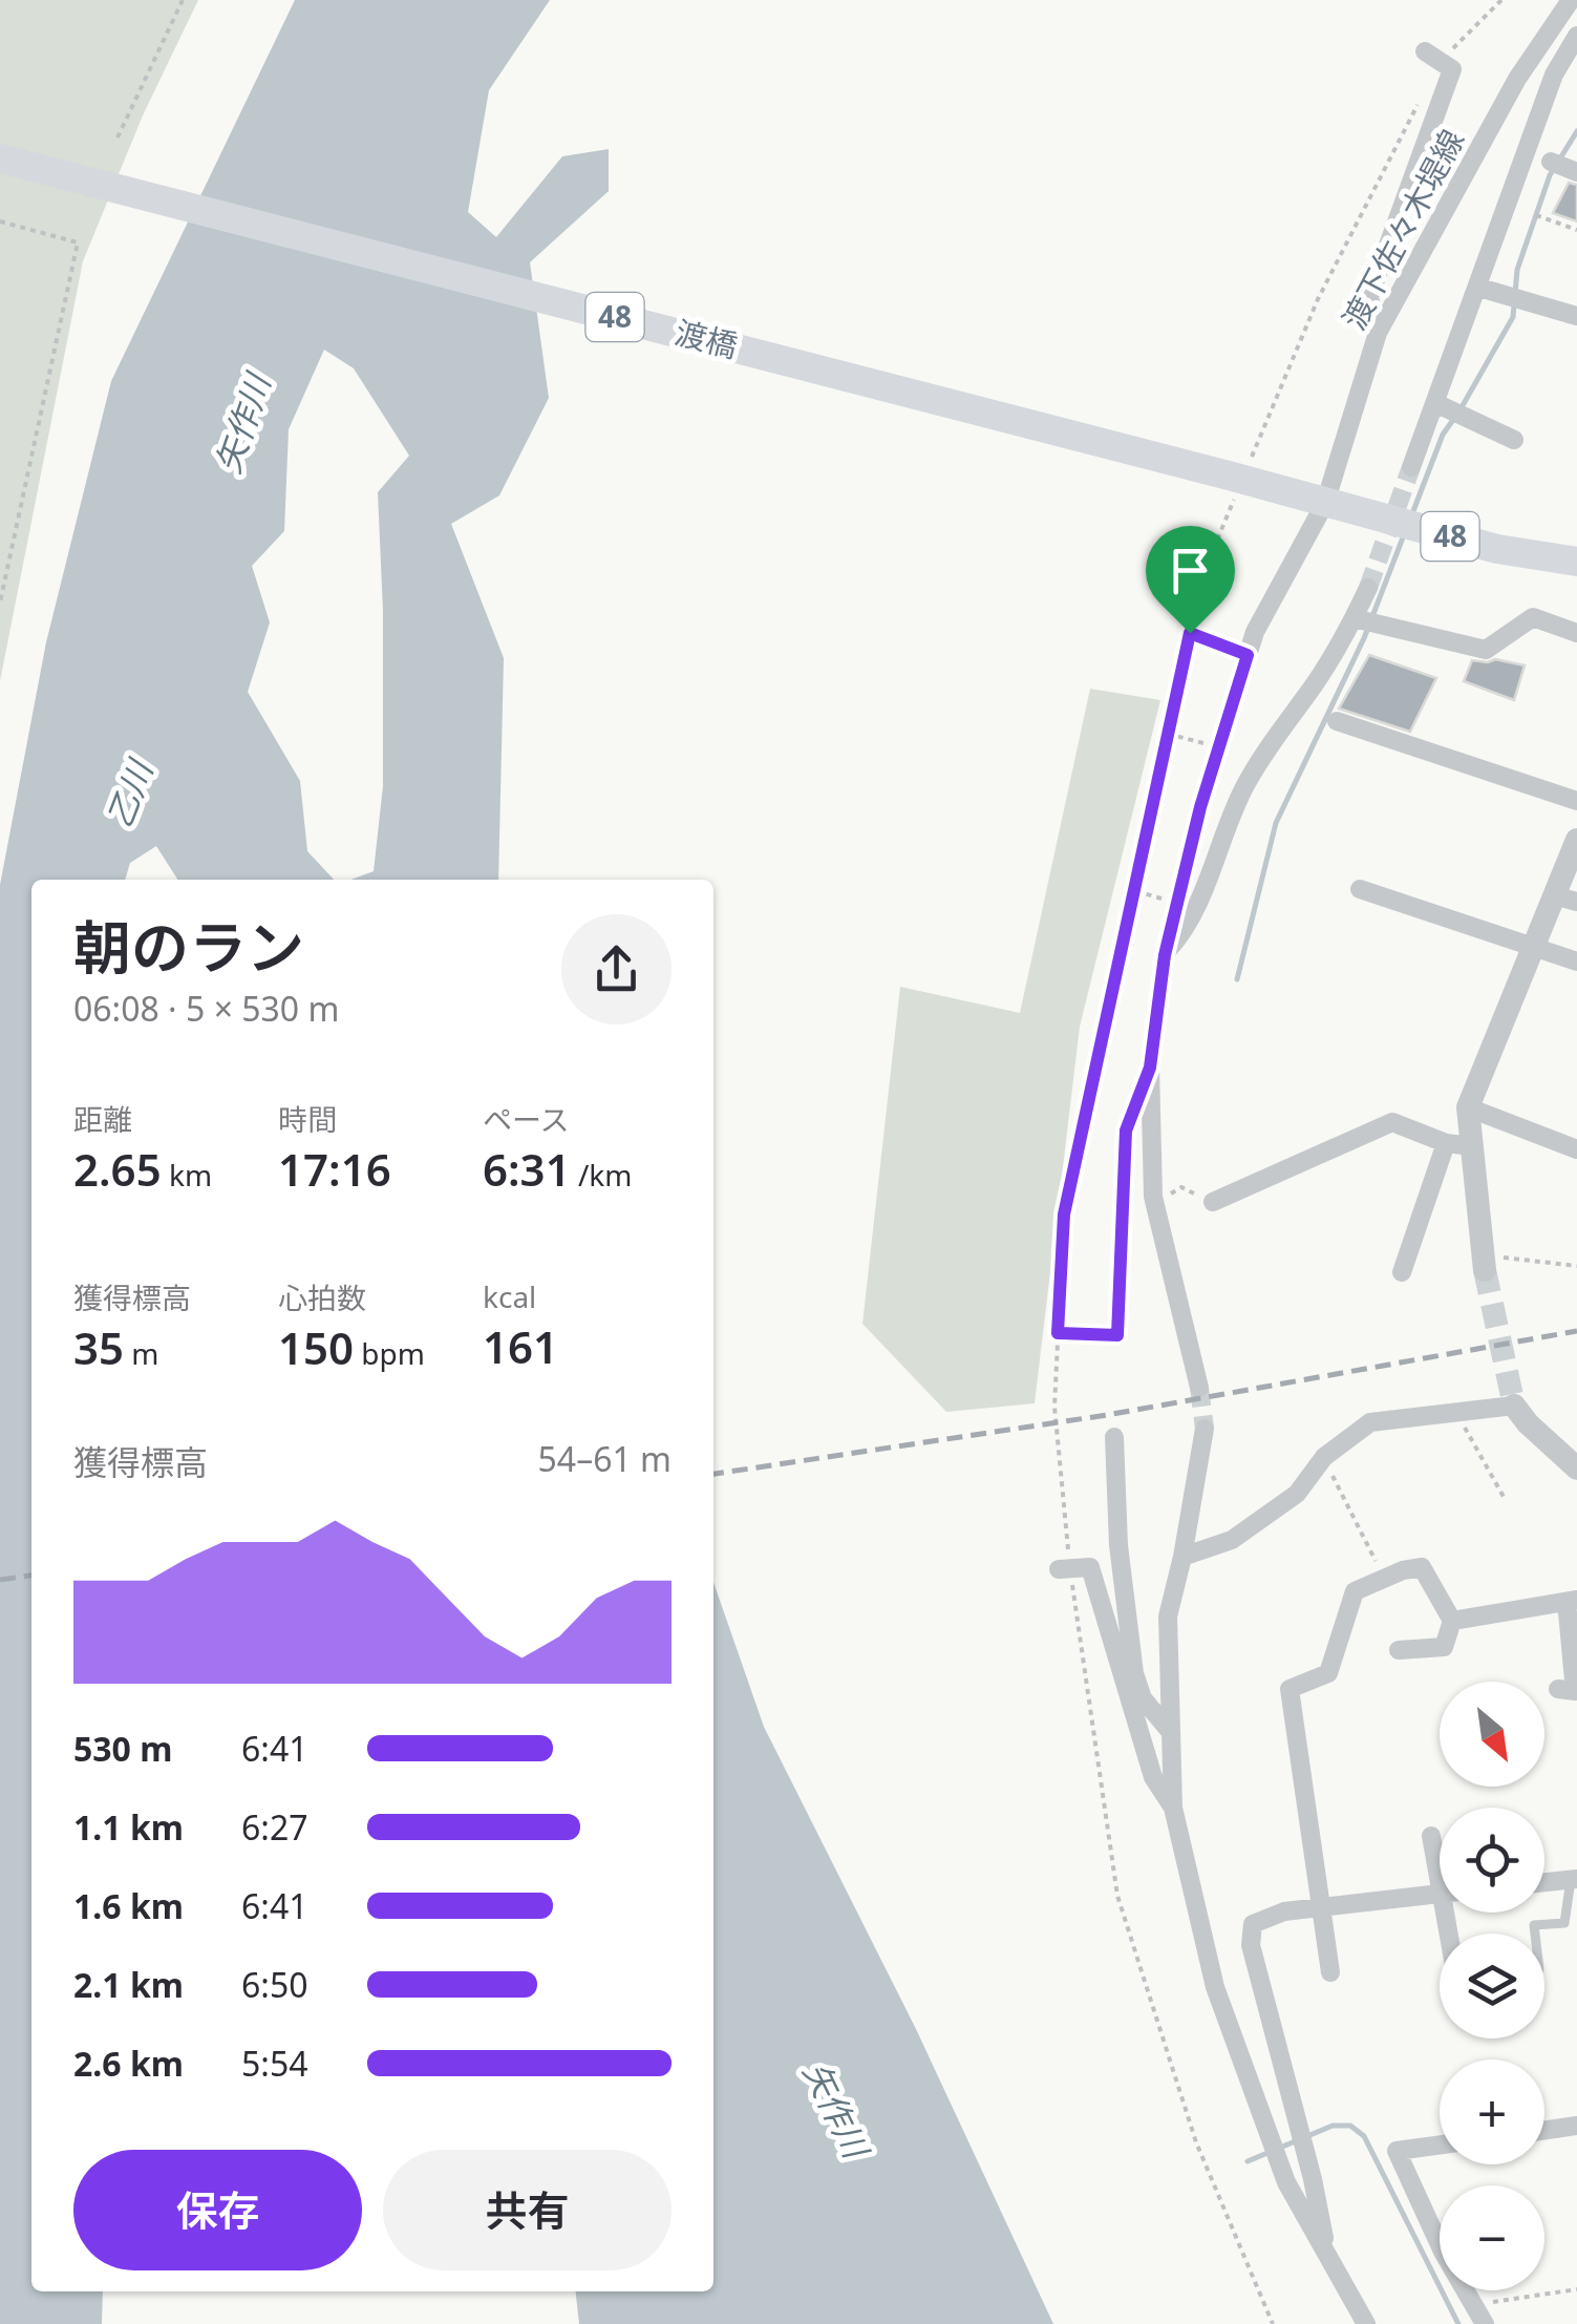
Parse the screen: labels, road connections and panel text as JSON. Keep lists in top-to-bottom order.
{
  "streets": {
    "main road": ["48", "渡橋"],
    "street": ["渡下佐々木堤線"]
  },
  "crossings": [
    ["渡下佐々木堤線", "48"],
    ["48", "渡橋"]
  ],
  "water": ["矢作川", "乙川"],
  "north": "bottom right",
  "page": {
    "heading": ["朝のラン", "06:08 · 5 × 530 m"],
    "stats": [
      ["距離", "2.65 km"],
      ["時間", "17:16"],
      ["ペース", "6:31 /km"],
      ["獲得標高", "35 m"],
      ["心拍数", "150 bpm"],
      ["kcal", "161"]
    ],
    "chart": ["獲得標高", "54–61 m"],
    "map_buttons": ["+", "−"],
    "list": [
      {
        "name": "530 m",
        "note": "6:41"
      },
      {
        "name": "1.1 km",
        "note": "6:27"
      },
      {
        "name": "1.6 km",
        "note": "6:41"
      },
      {
        "name": "2.1 km",
        "note": "6:50"
      },
      {
        "name": "2.6 km",
        "note": "5:54"
      }
    ],
    "buttons": ["保存", "共有"]
  }
}
